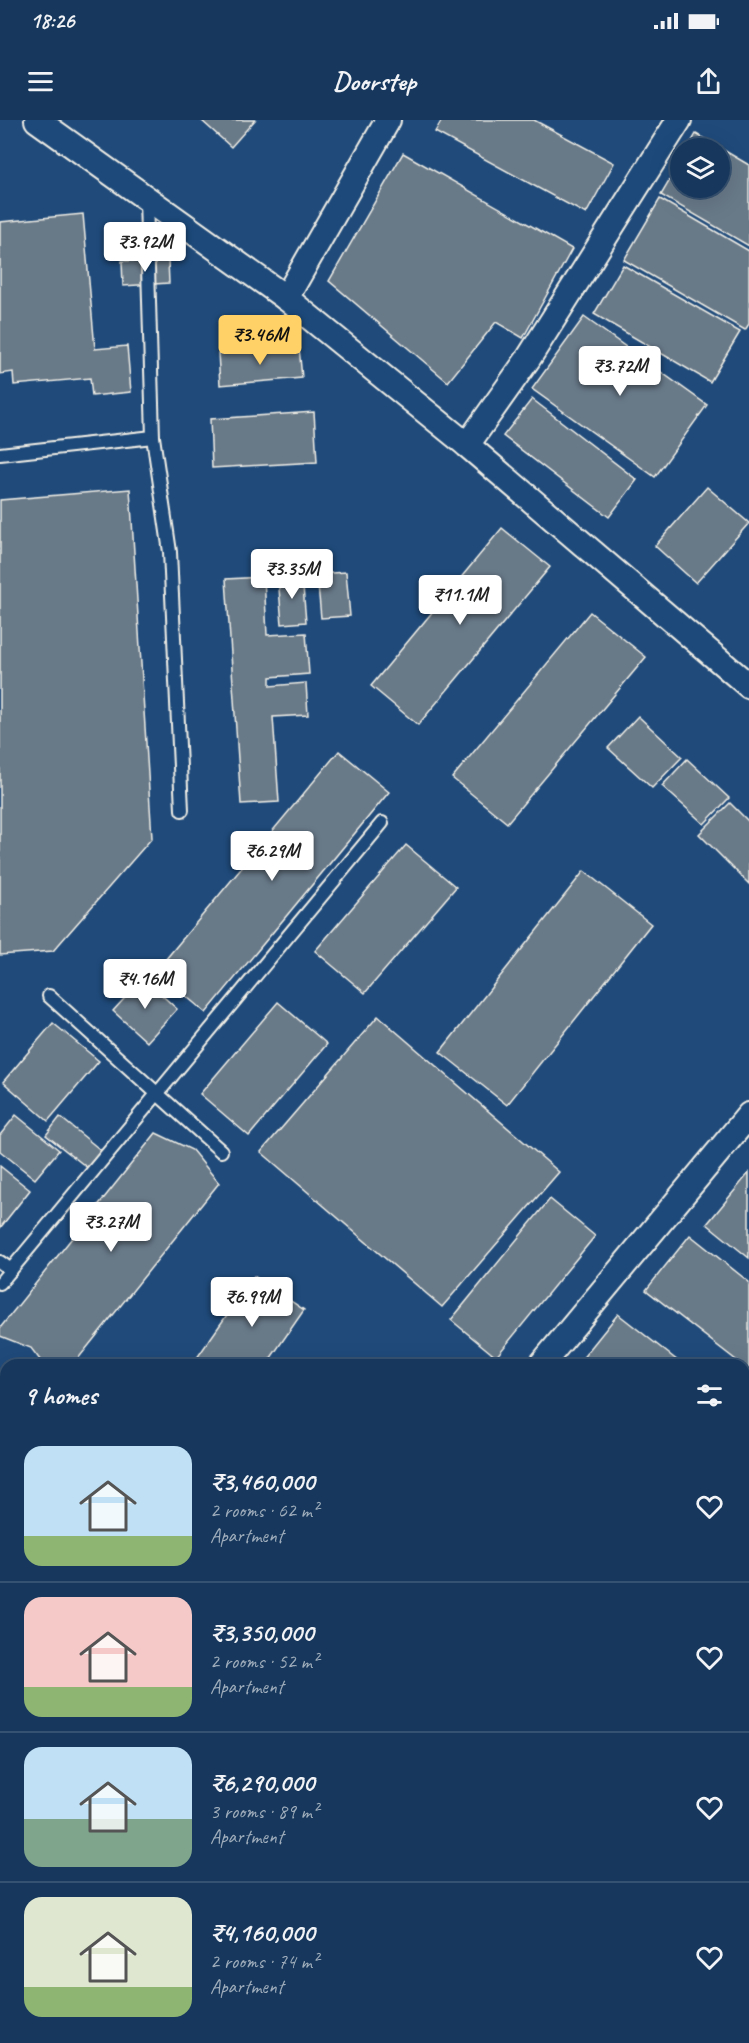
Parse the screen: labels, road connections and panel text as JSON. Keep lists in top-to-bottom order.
{
  "page": {
    "status": "18:26",
    "header": "Doorstep",
    "price": [
      "₹3.92M",
      "₹3.46M",
      "₹3.72M",
      "₹3.35M",
      "₹11.1M",
      "₹6.29M",
      "₹4.16M",
      "₹3.27M",
      "₹6.99M"
    ],
    "heading": "9 homes",
    "list": [
      {
        "name": "₹3,460,000",
        "note": "2 rooms · 62 m² · Apartment"
      },
      {
        "name": "₹3,350,000",
        "note": "2 rooms · 52 m² · Apartment"
      },
      {
        "name": "₹6,290,000",
        "note": "3 rooms · 89 m² · Apartment"
      },
      {
        "name": "₹4,160,000",
        "note": "2 rooms · 74 m² · Apartment"
      }
    ]
  }
}
